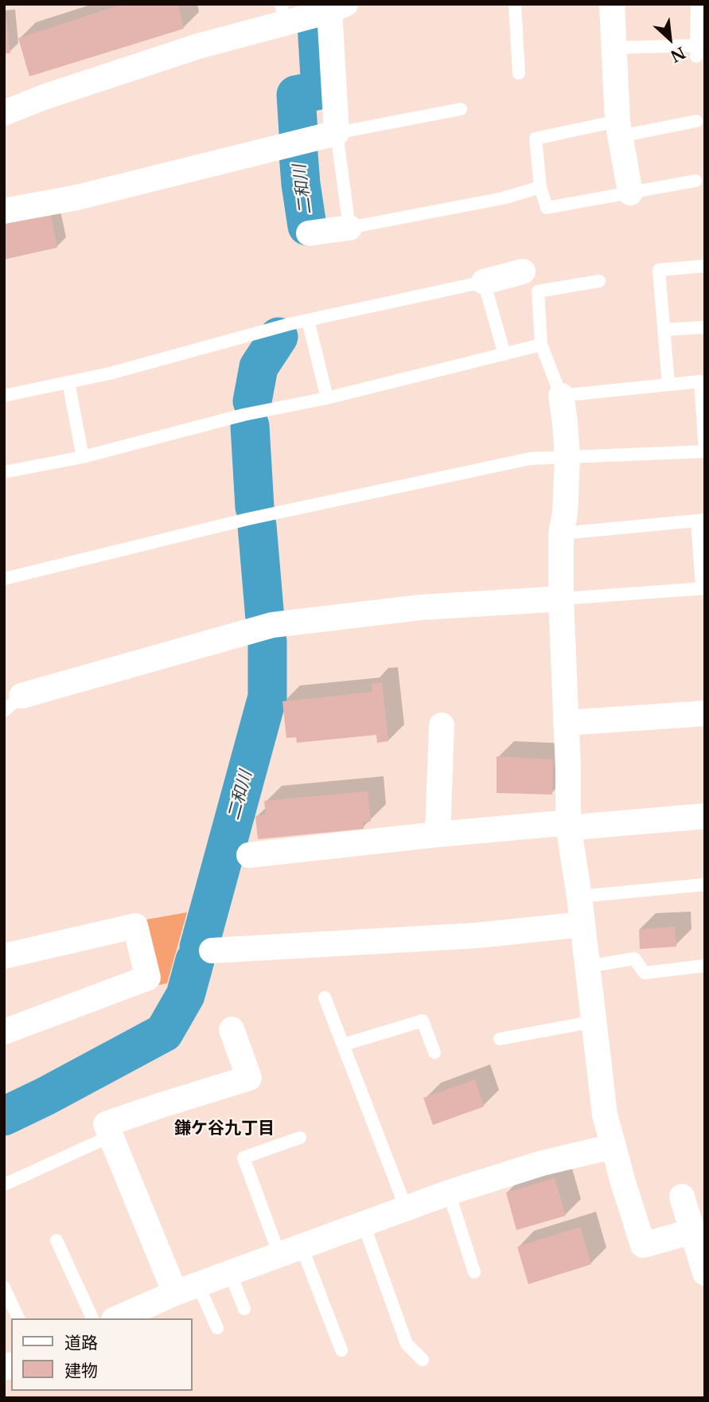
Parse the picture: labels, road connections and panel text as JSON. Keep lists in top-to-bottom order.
{
  "districts": ["鎌ケ谷九丁目"],
  "water": ["二和川"],
  "legend": ["道路", "建物"],
  "north": "bottom right"
}
